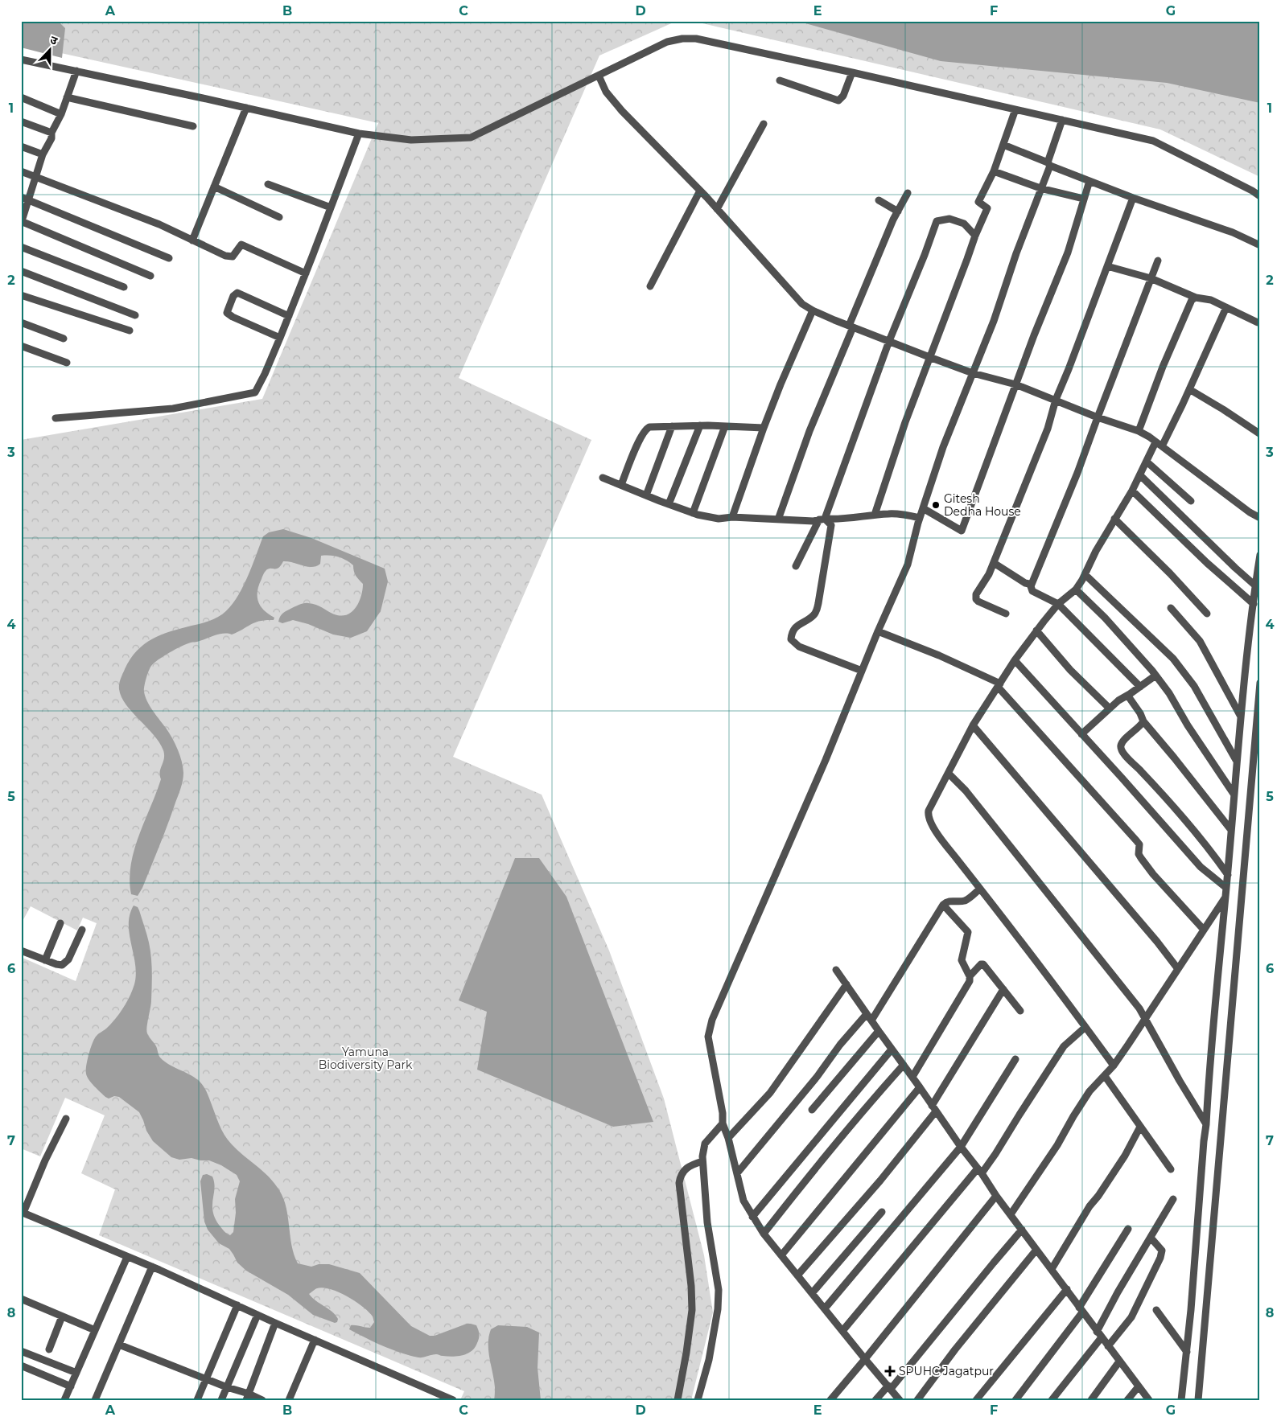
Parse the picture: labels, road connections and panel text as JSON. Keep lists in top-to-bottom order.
{
  "parks": ["Yamuna Biodiversity Park"],
  "places": {
    "other": ["Gitesh Dedha House"],
    "health": ["SPUHC Jagatpur"]
  },
  "north": "top",
  "grid": {
    "columns": [
      "A",
      "B",
      "C",
      "D",
      "E",
      "F",
      "G"
    ],
    "rows": [
      "1",
      "2",
      "3",
      "4",
      "5",
      "6",
      "7",
      "8"
    ]
  }
}
